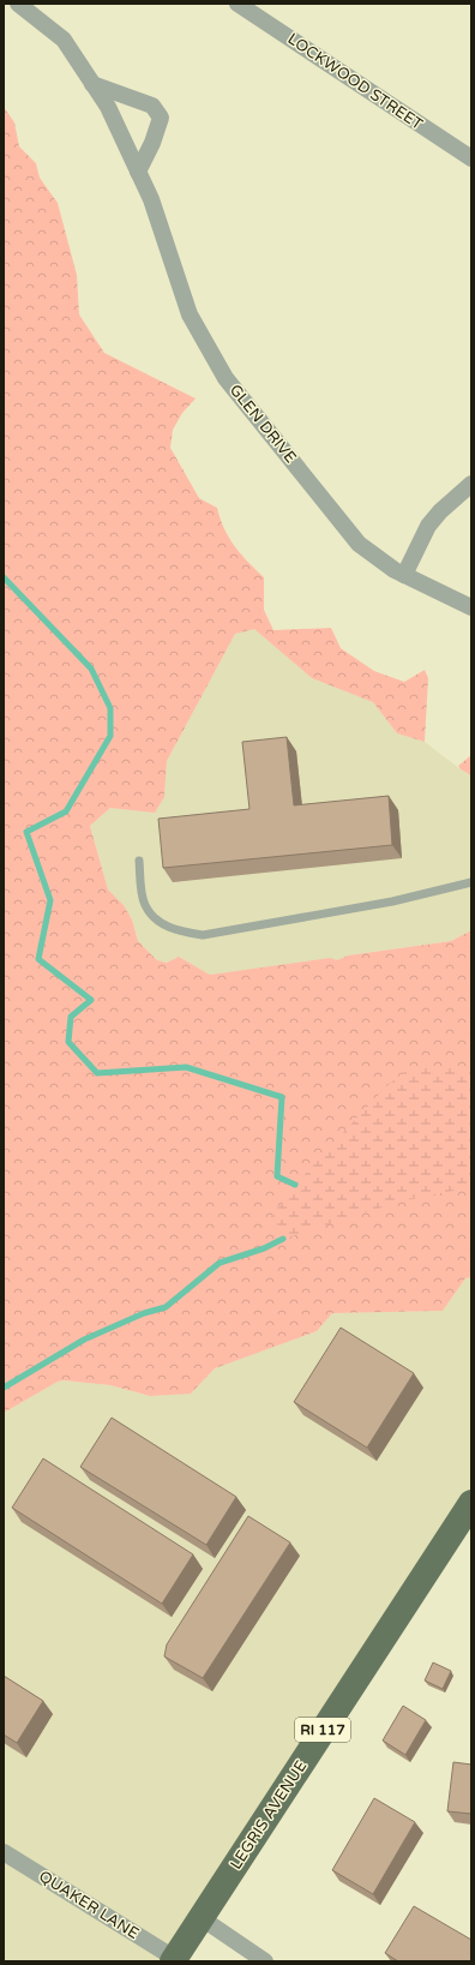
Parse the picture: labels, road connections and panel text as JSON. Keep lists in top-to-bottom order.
{
  "streets": {
    "main road": ["RI 117", "LEGRIS AVENUE"],
    "street": ["LOCKWOOD STREET", "GLEN DRIVE", "QUAKER LANE"]
  },
  "crossings": [
    ["LEGRIS AVENUE", "QUAKER LANE"]
  ]
}
